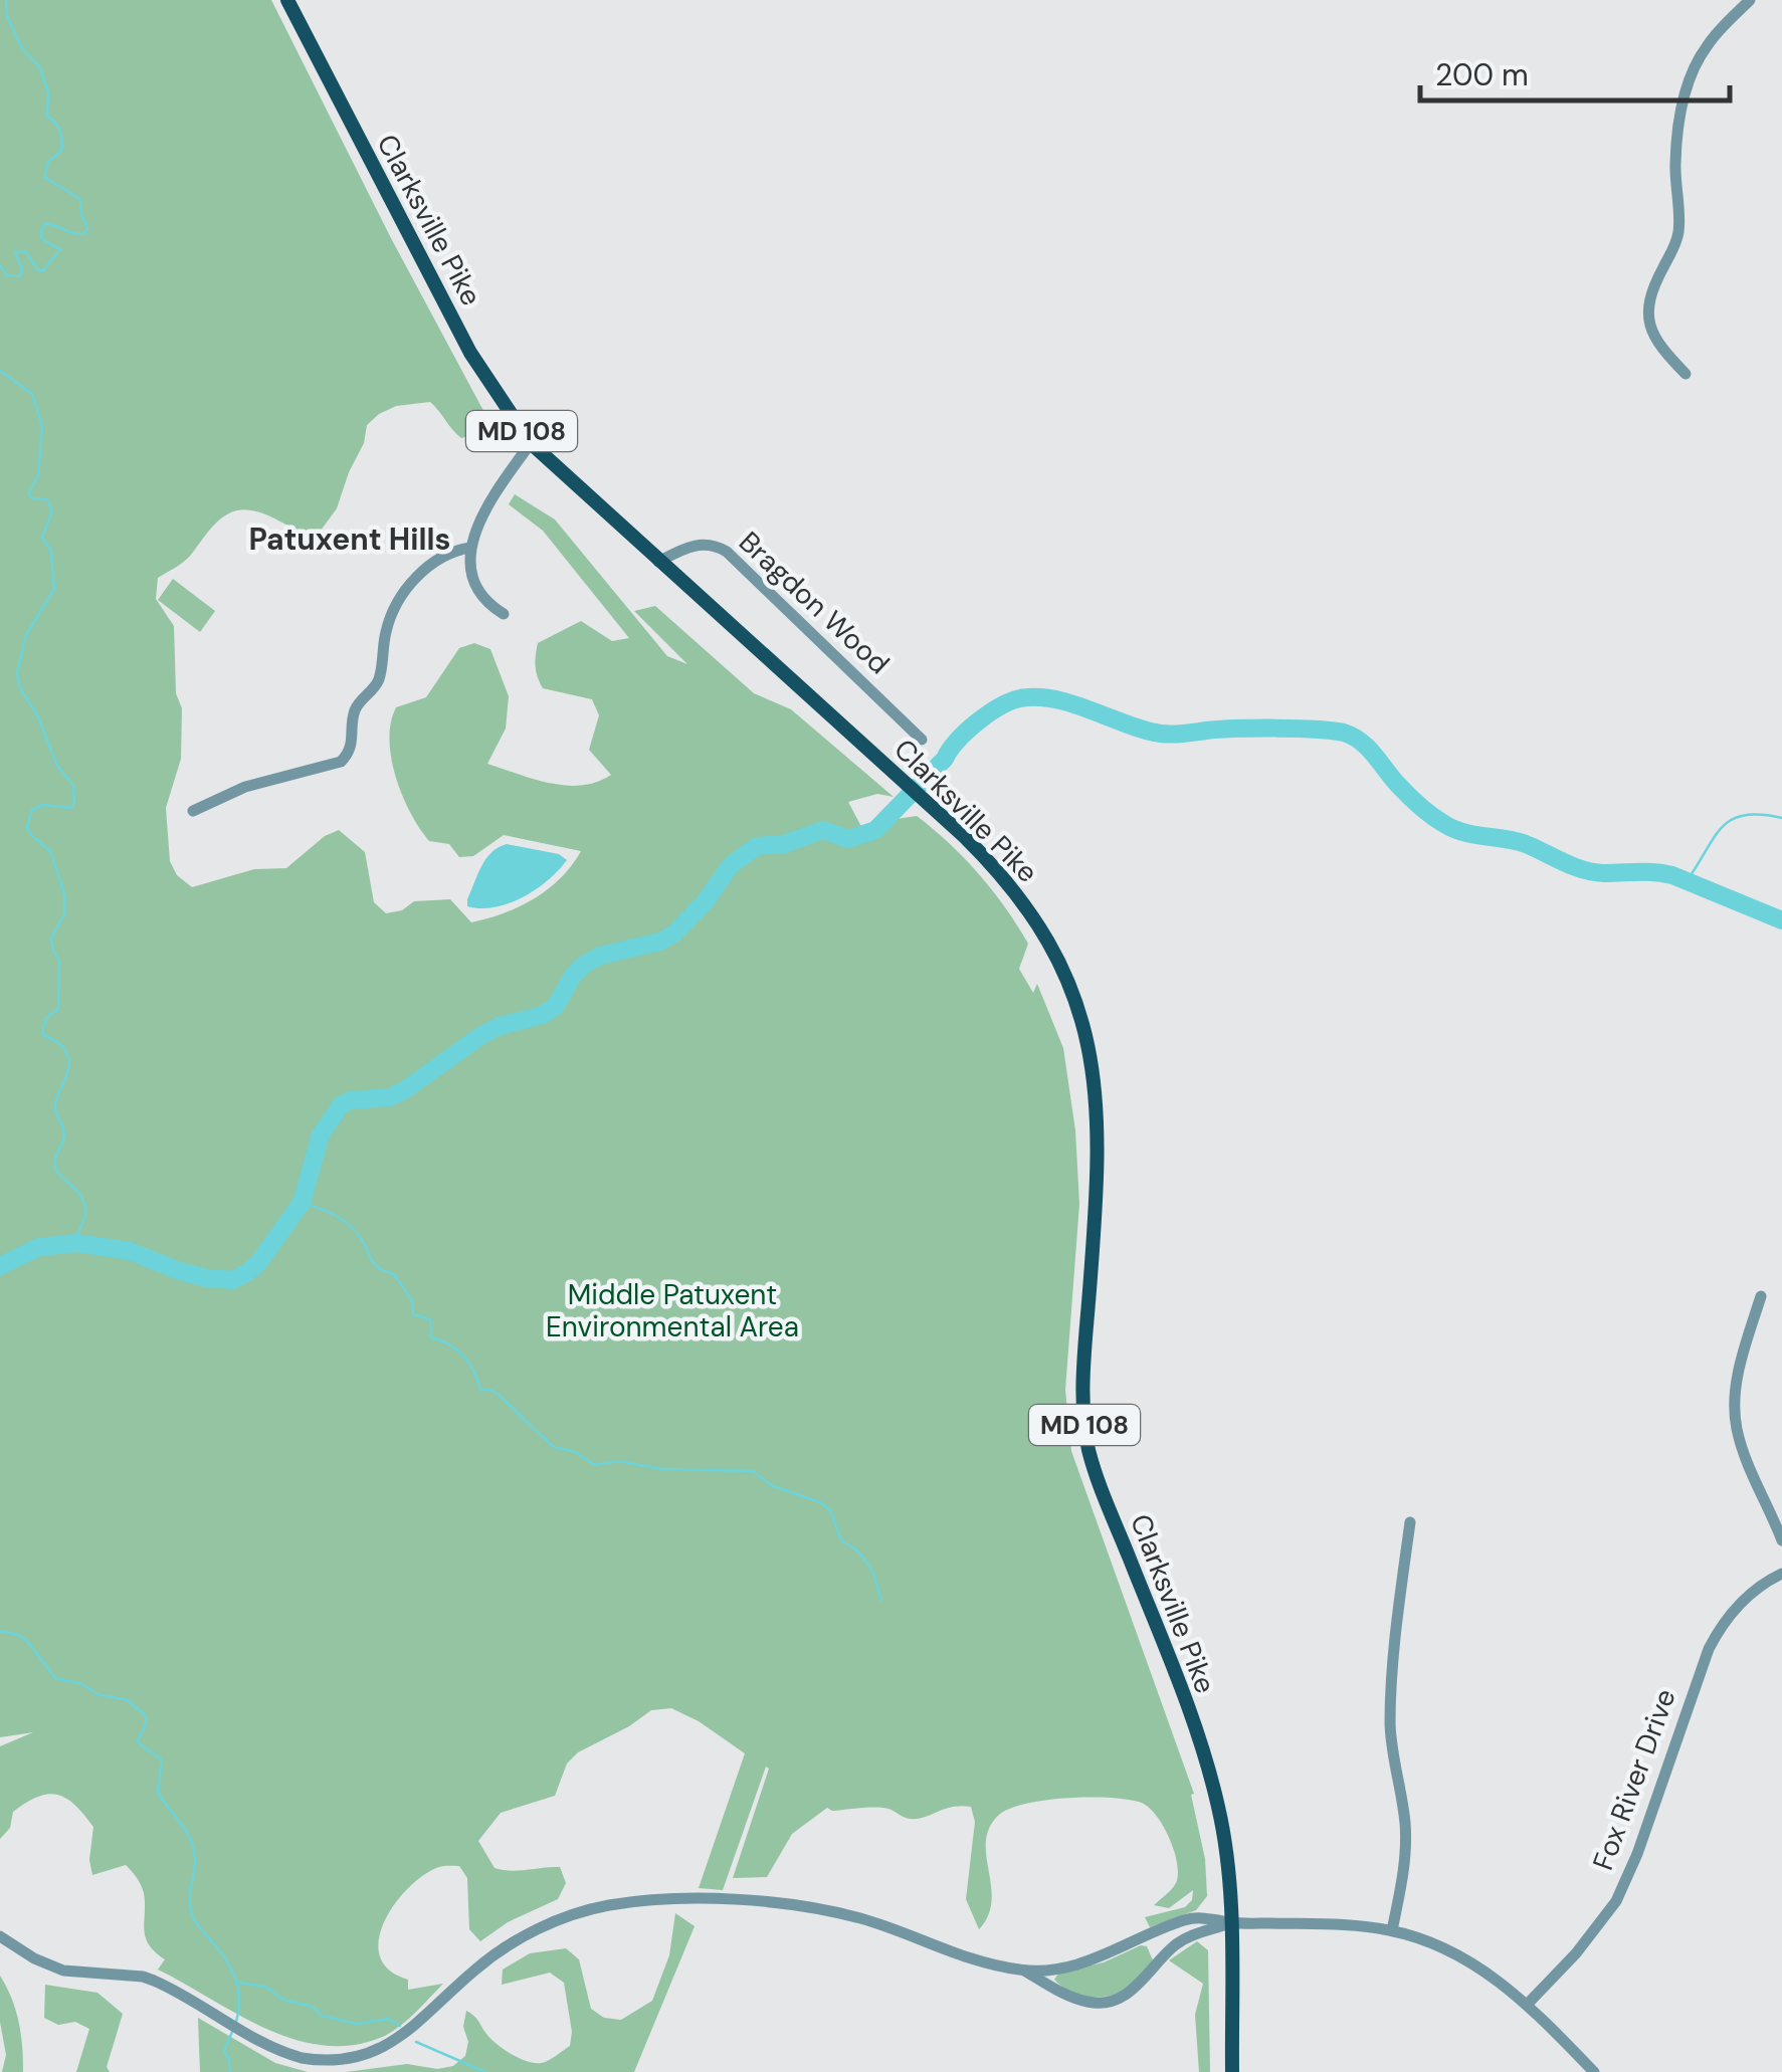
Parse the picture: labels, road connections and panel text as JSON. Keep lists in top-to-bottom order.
{
  "streets": {
    "main road": ["Clarksville Pike", "MD 108"],
    "street": ["Bragdon Wood", "Fox River Drive"]
  },
  "crossings": [
    ["Clarksville Pike", "Bragdon Wood"]
  ],
  "districts": ["Patuxent Hills"],
  "parks": ["Middle Patuxent Environmental Area"],
  "scale_bar": "200 m"
}
